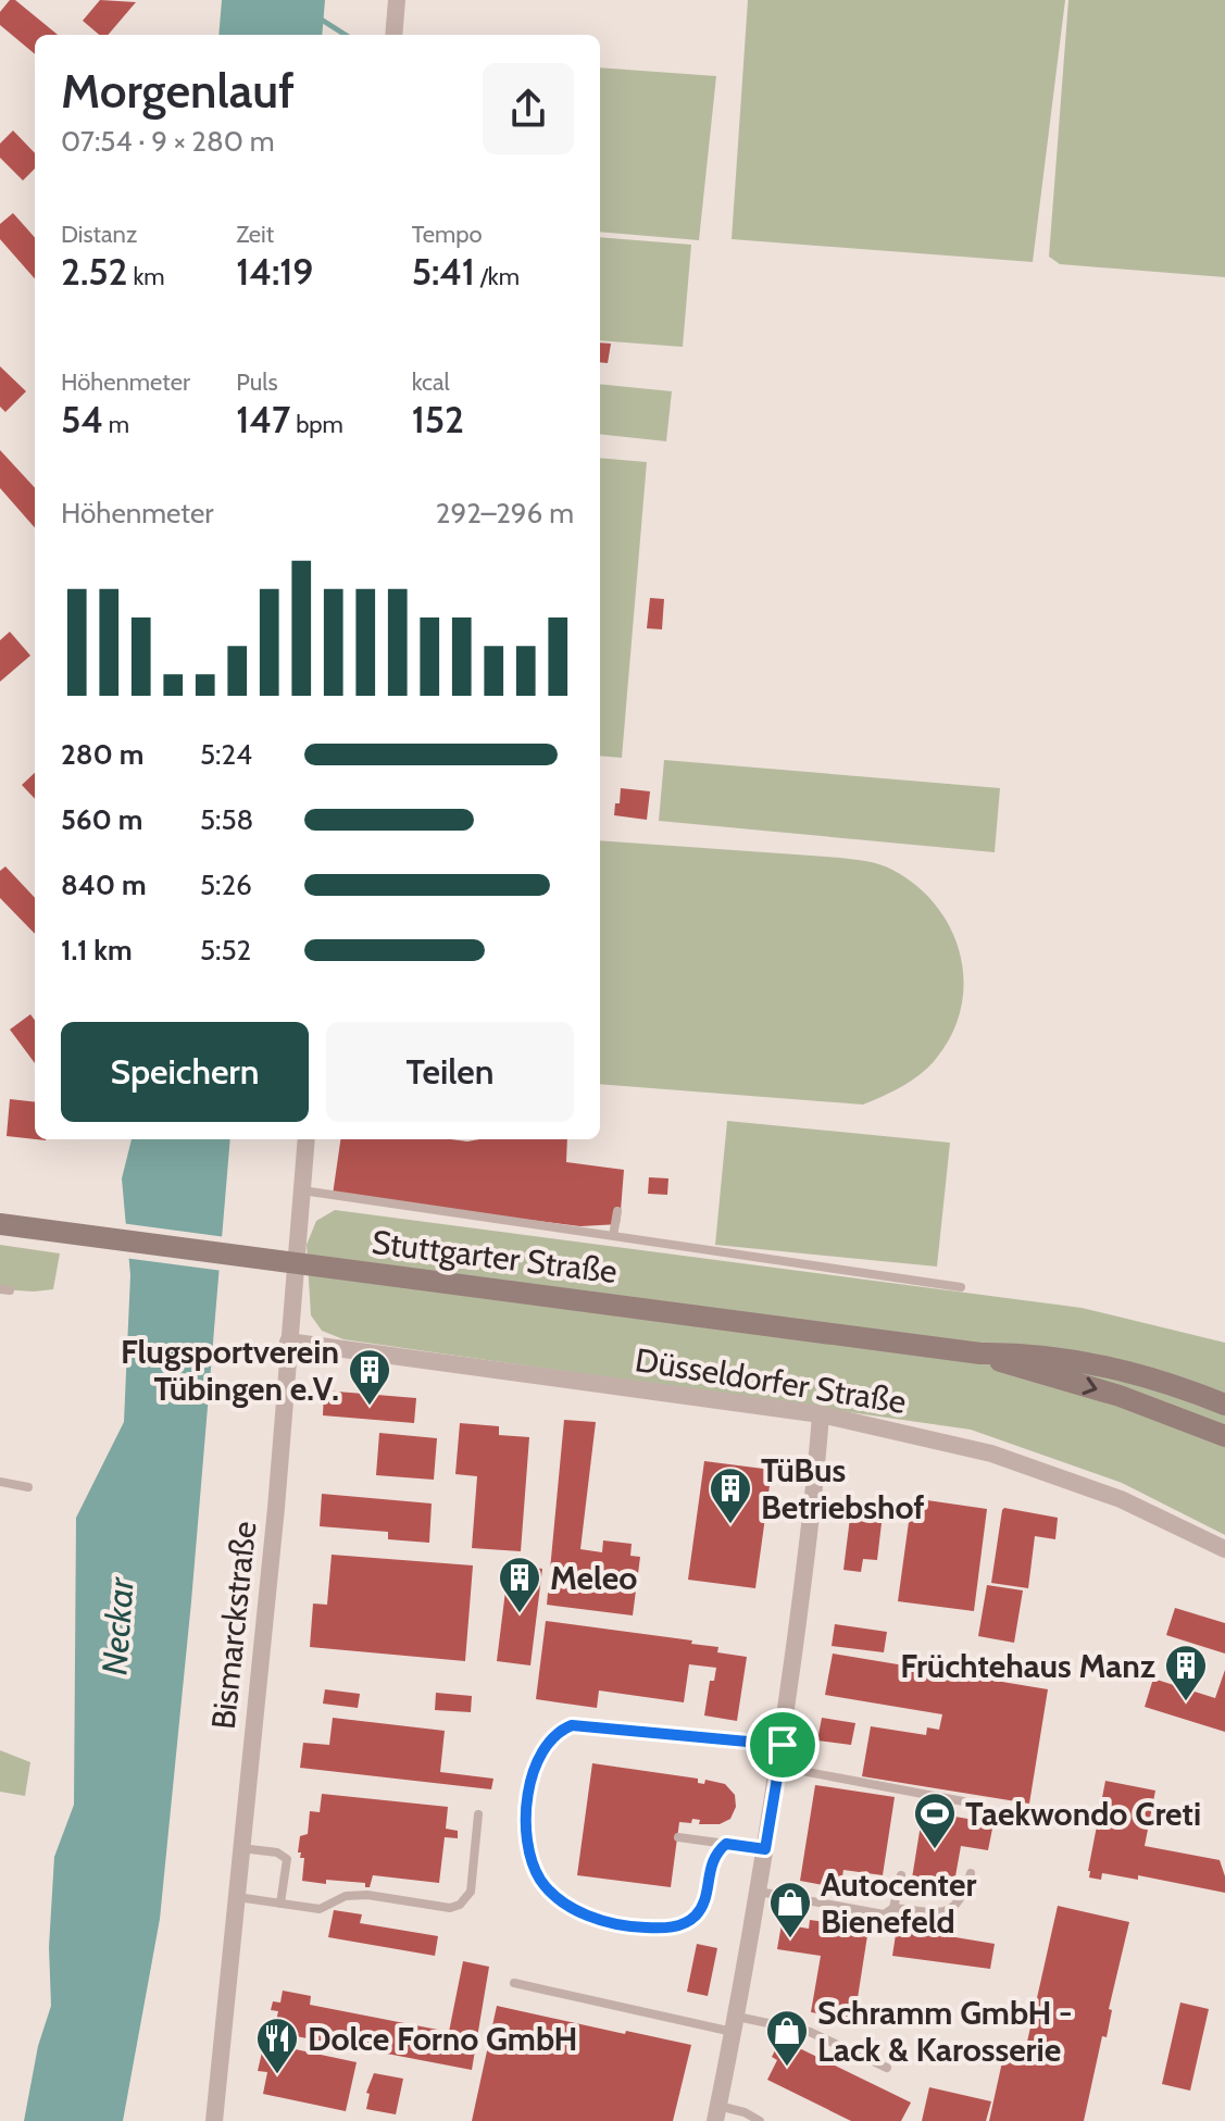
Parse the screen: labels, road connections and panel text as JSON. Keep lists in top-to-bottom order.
{
  "streets": {
    "main road": ["Stuttgarter Straße"],
    "street": ["Düsseldorfer Straße", "Bismarckstraße"]
  },
  "crossings": [
    ["Düsseldorfer Straße", "Bismarckstraße"]
  ],
  "water": ["Neckar"],
  "places": {
    "building": [
      "Flugsportverein Tübingen e.V.",
      "TüBus Betriebshof",
      "Meleo",
      "Früchtehaus Manz"
    ],
    "sports": ["Taekwondo Creti"],
    "shop": ["Autocenter Bienefeld", "Schramm GmbH - Lack & Karosserie"],
    "restaurant": ["Dolce Forno GmbH"]
  },
  "page": {
    "heading": ["Morgenlauf", "07:54 · 9 × 280 m"],
    "stats": [
      ["Distanz", "2.52 km"],
      ["Zeit", "14:19"],
      ["Tempo", "5:41 /km"],
      ["Höhenmeter", "54 m"],
      ["Puls", "147 bpm"],
      ["kcal", "152"]
    ],
    "chart": ["Höhenmeter", "292–296 m"],
    "list": [
      {
        "name": "280 m",
        "note": "5:24"
      },
      {
        "name": "560 m",
        "note": "5:58"
      },
      {
        "name": "840 m",
        "note": "5:26"
      },
      {
        "name": "1.1 km",
        "note": "5:52"
      }
    ],
    "buttons": ["Speichern", "Teilen"]
  }
}
